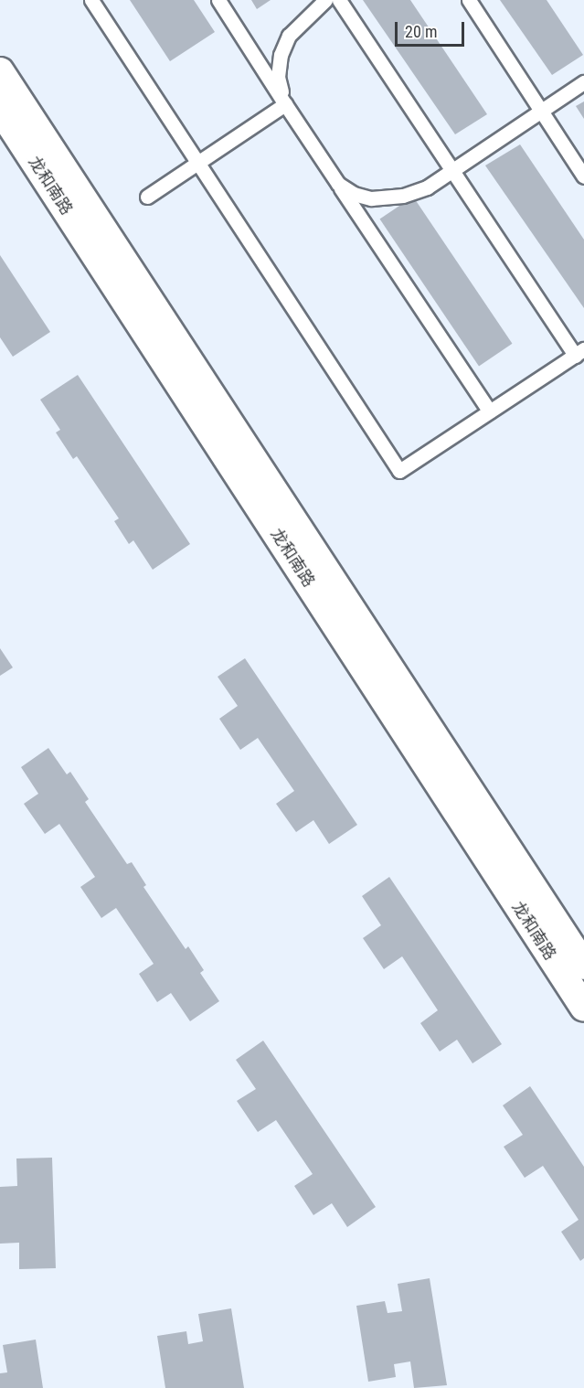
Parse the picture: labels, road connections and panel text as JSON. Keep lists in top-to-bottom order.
{
  "streets": {
    "street": ["龙和南路"]
  },
  "scale_bar": "20 m"
}
